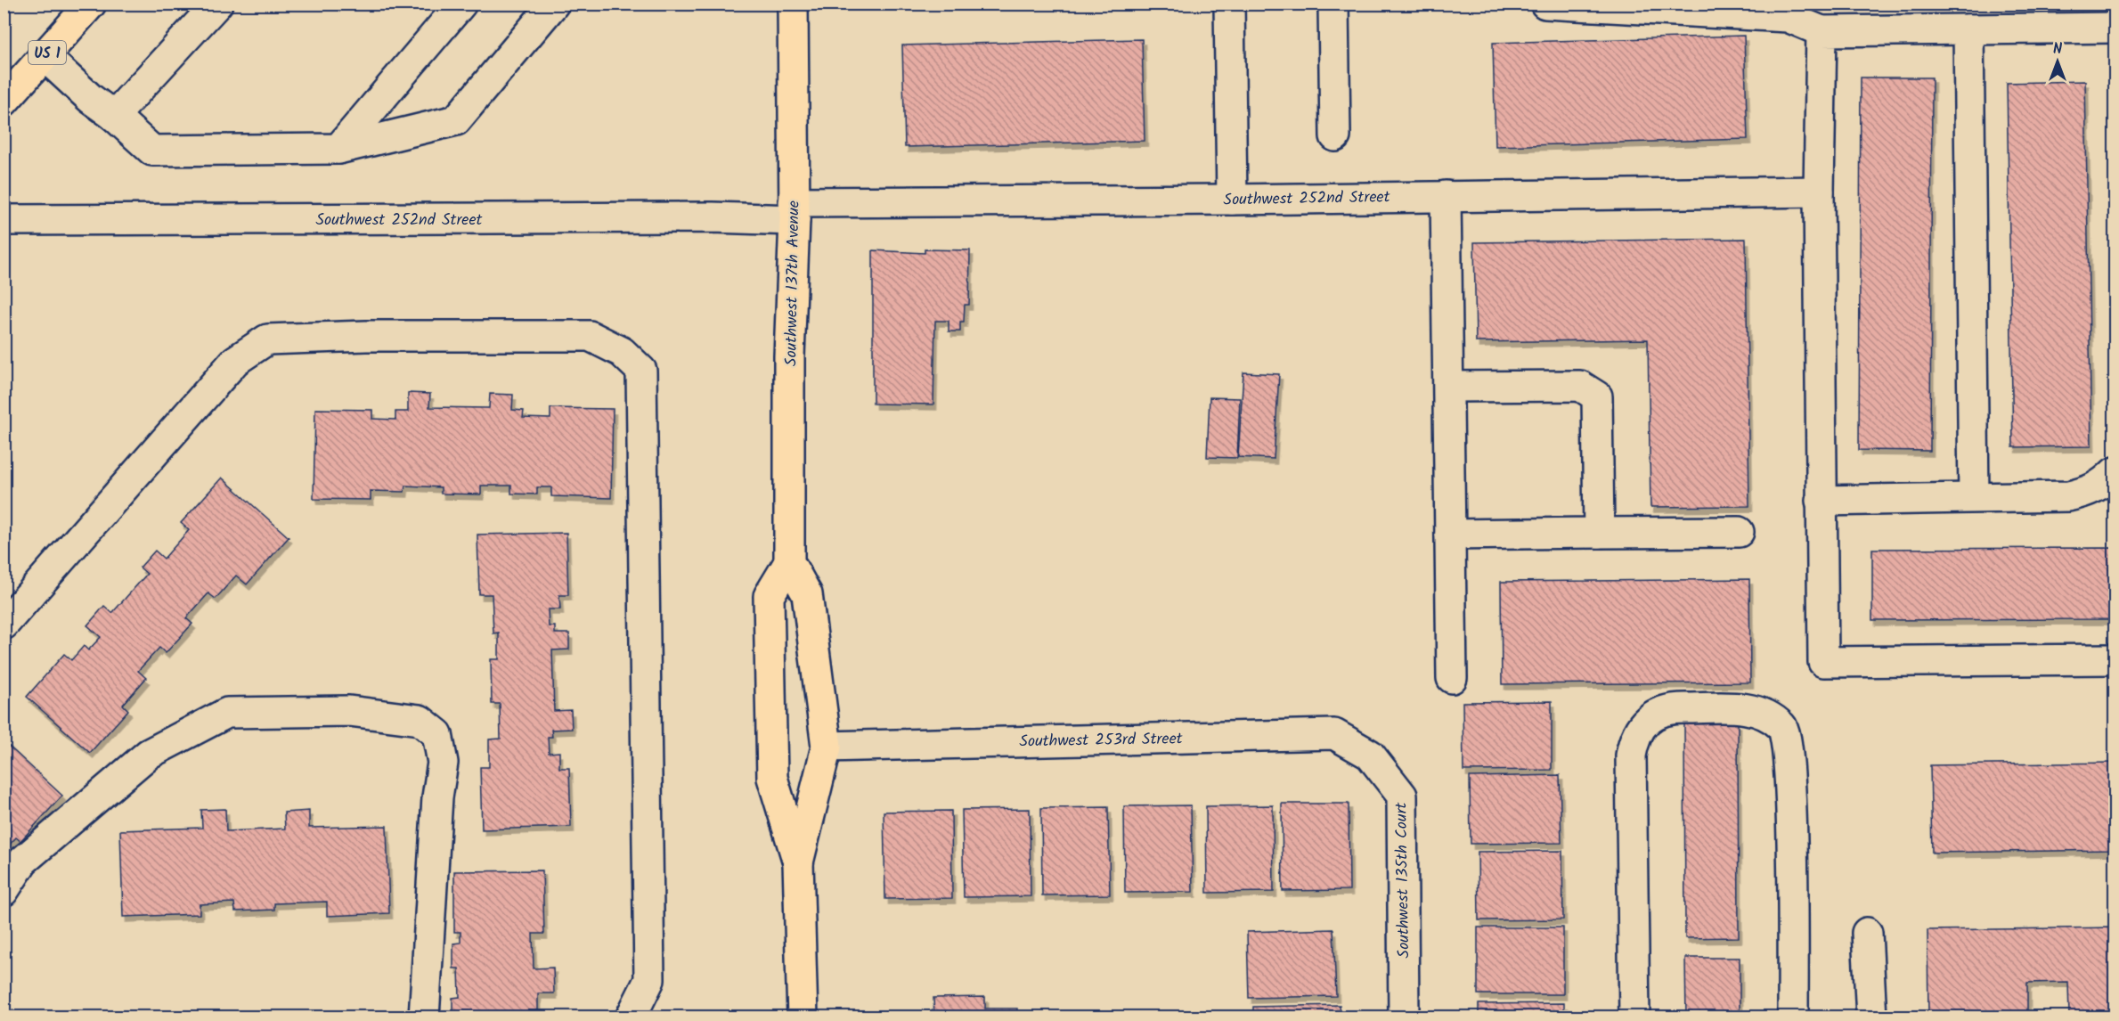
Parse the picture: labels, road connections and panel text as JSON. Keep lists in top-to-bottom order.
{
  "streets": {
    "main road": ["US 1", "Southwest 137th Avenue"],
    "street": ["Southwest 252nd Street", "Southwest 253rd Street", "Southwest 135th Court"]
  },
  "crossings": [
    ["Southwest 252nd Street", "Southwest 137th Avenue"],
    ["Southwest 137th Avenue", "Southwest 253rd Street"],
    ["Southwest 253rd Street", "Southwest 135th Court"]
  ],
  "north": "top"
}
